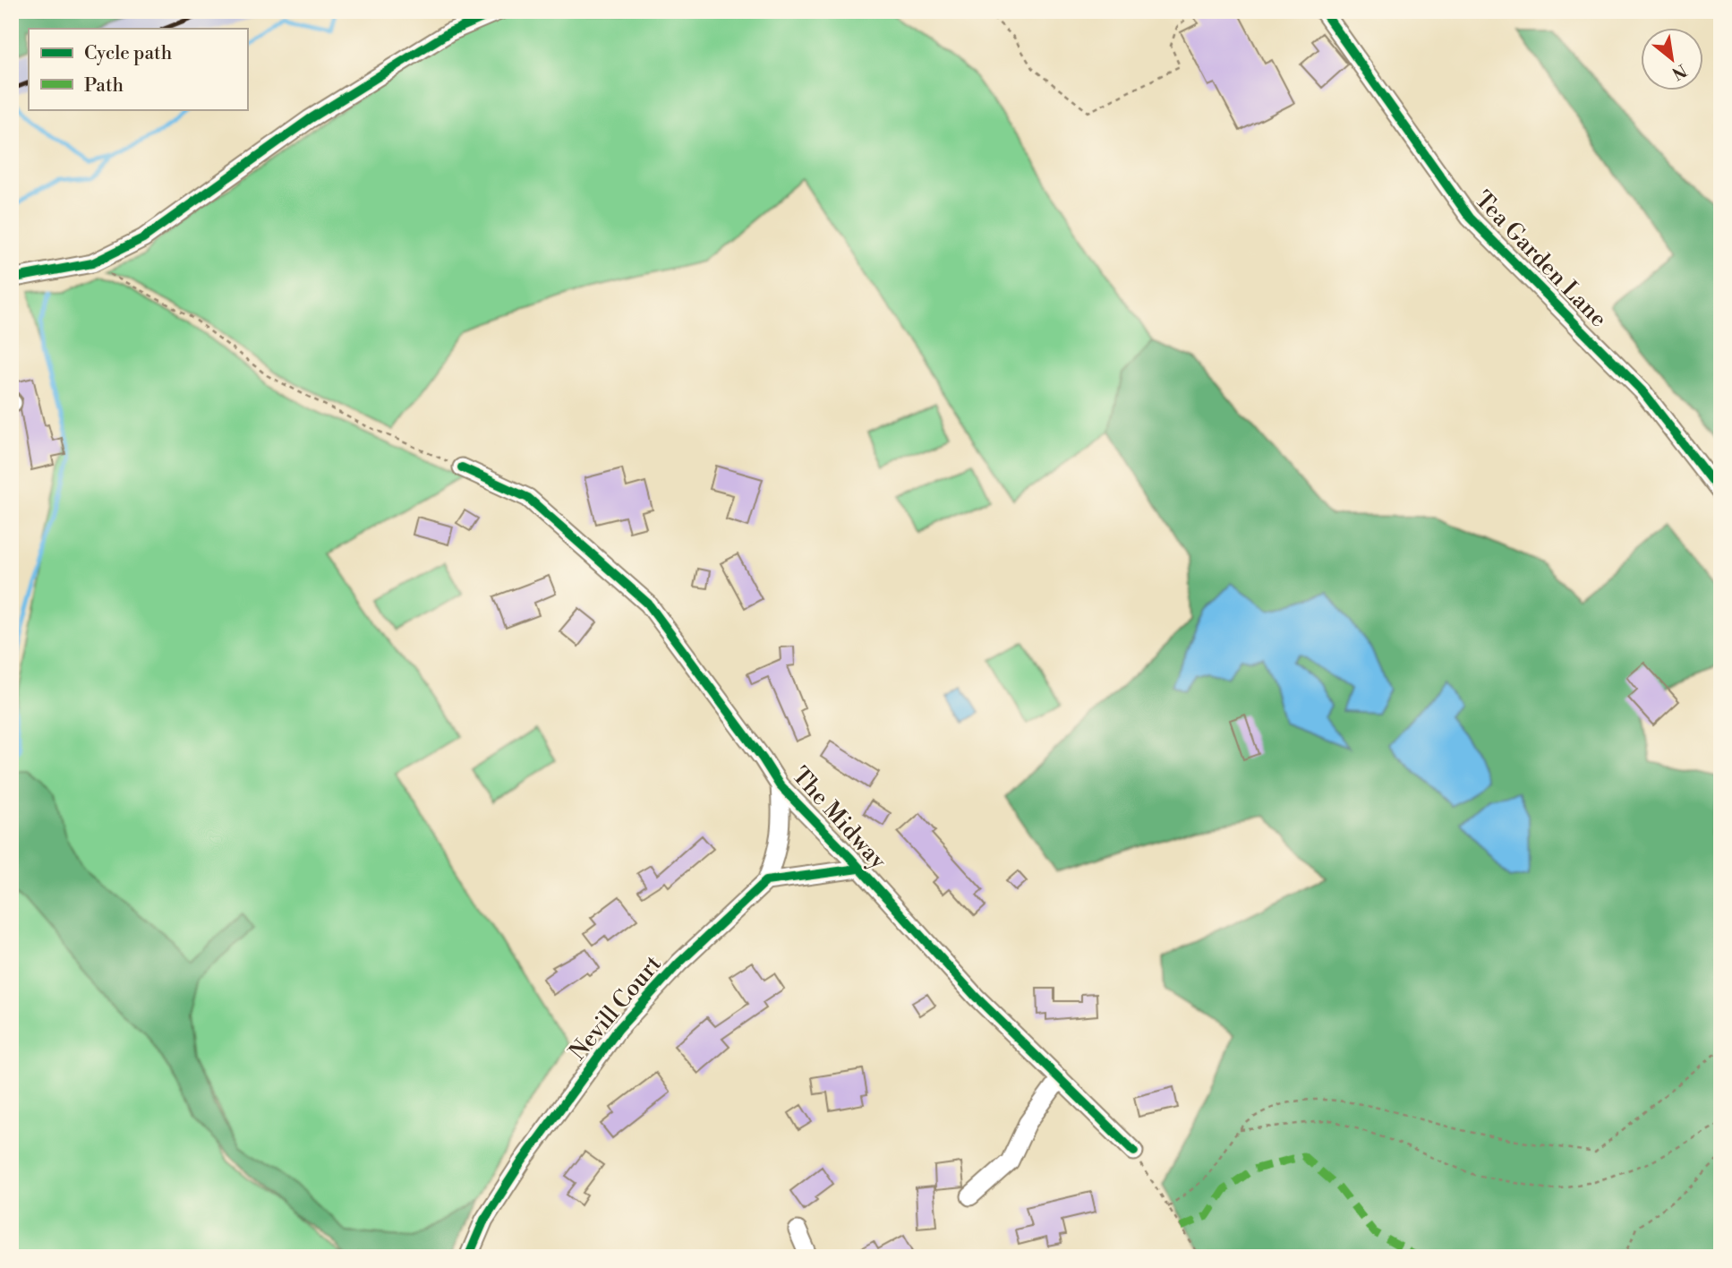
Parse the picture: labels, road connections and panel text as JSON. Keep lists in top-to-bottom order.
{
  "streets": {
    "street": ["Tea Garden Lane", "The Midway", "Nevill Court"]
  },
  "legend": ["Cycle path", "Path"],
  "north": "bottom right"
}
